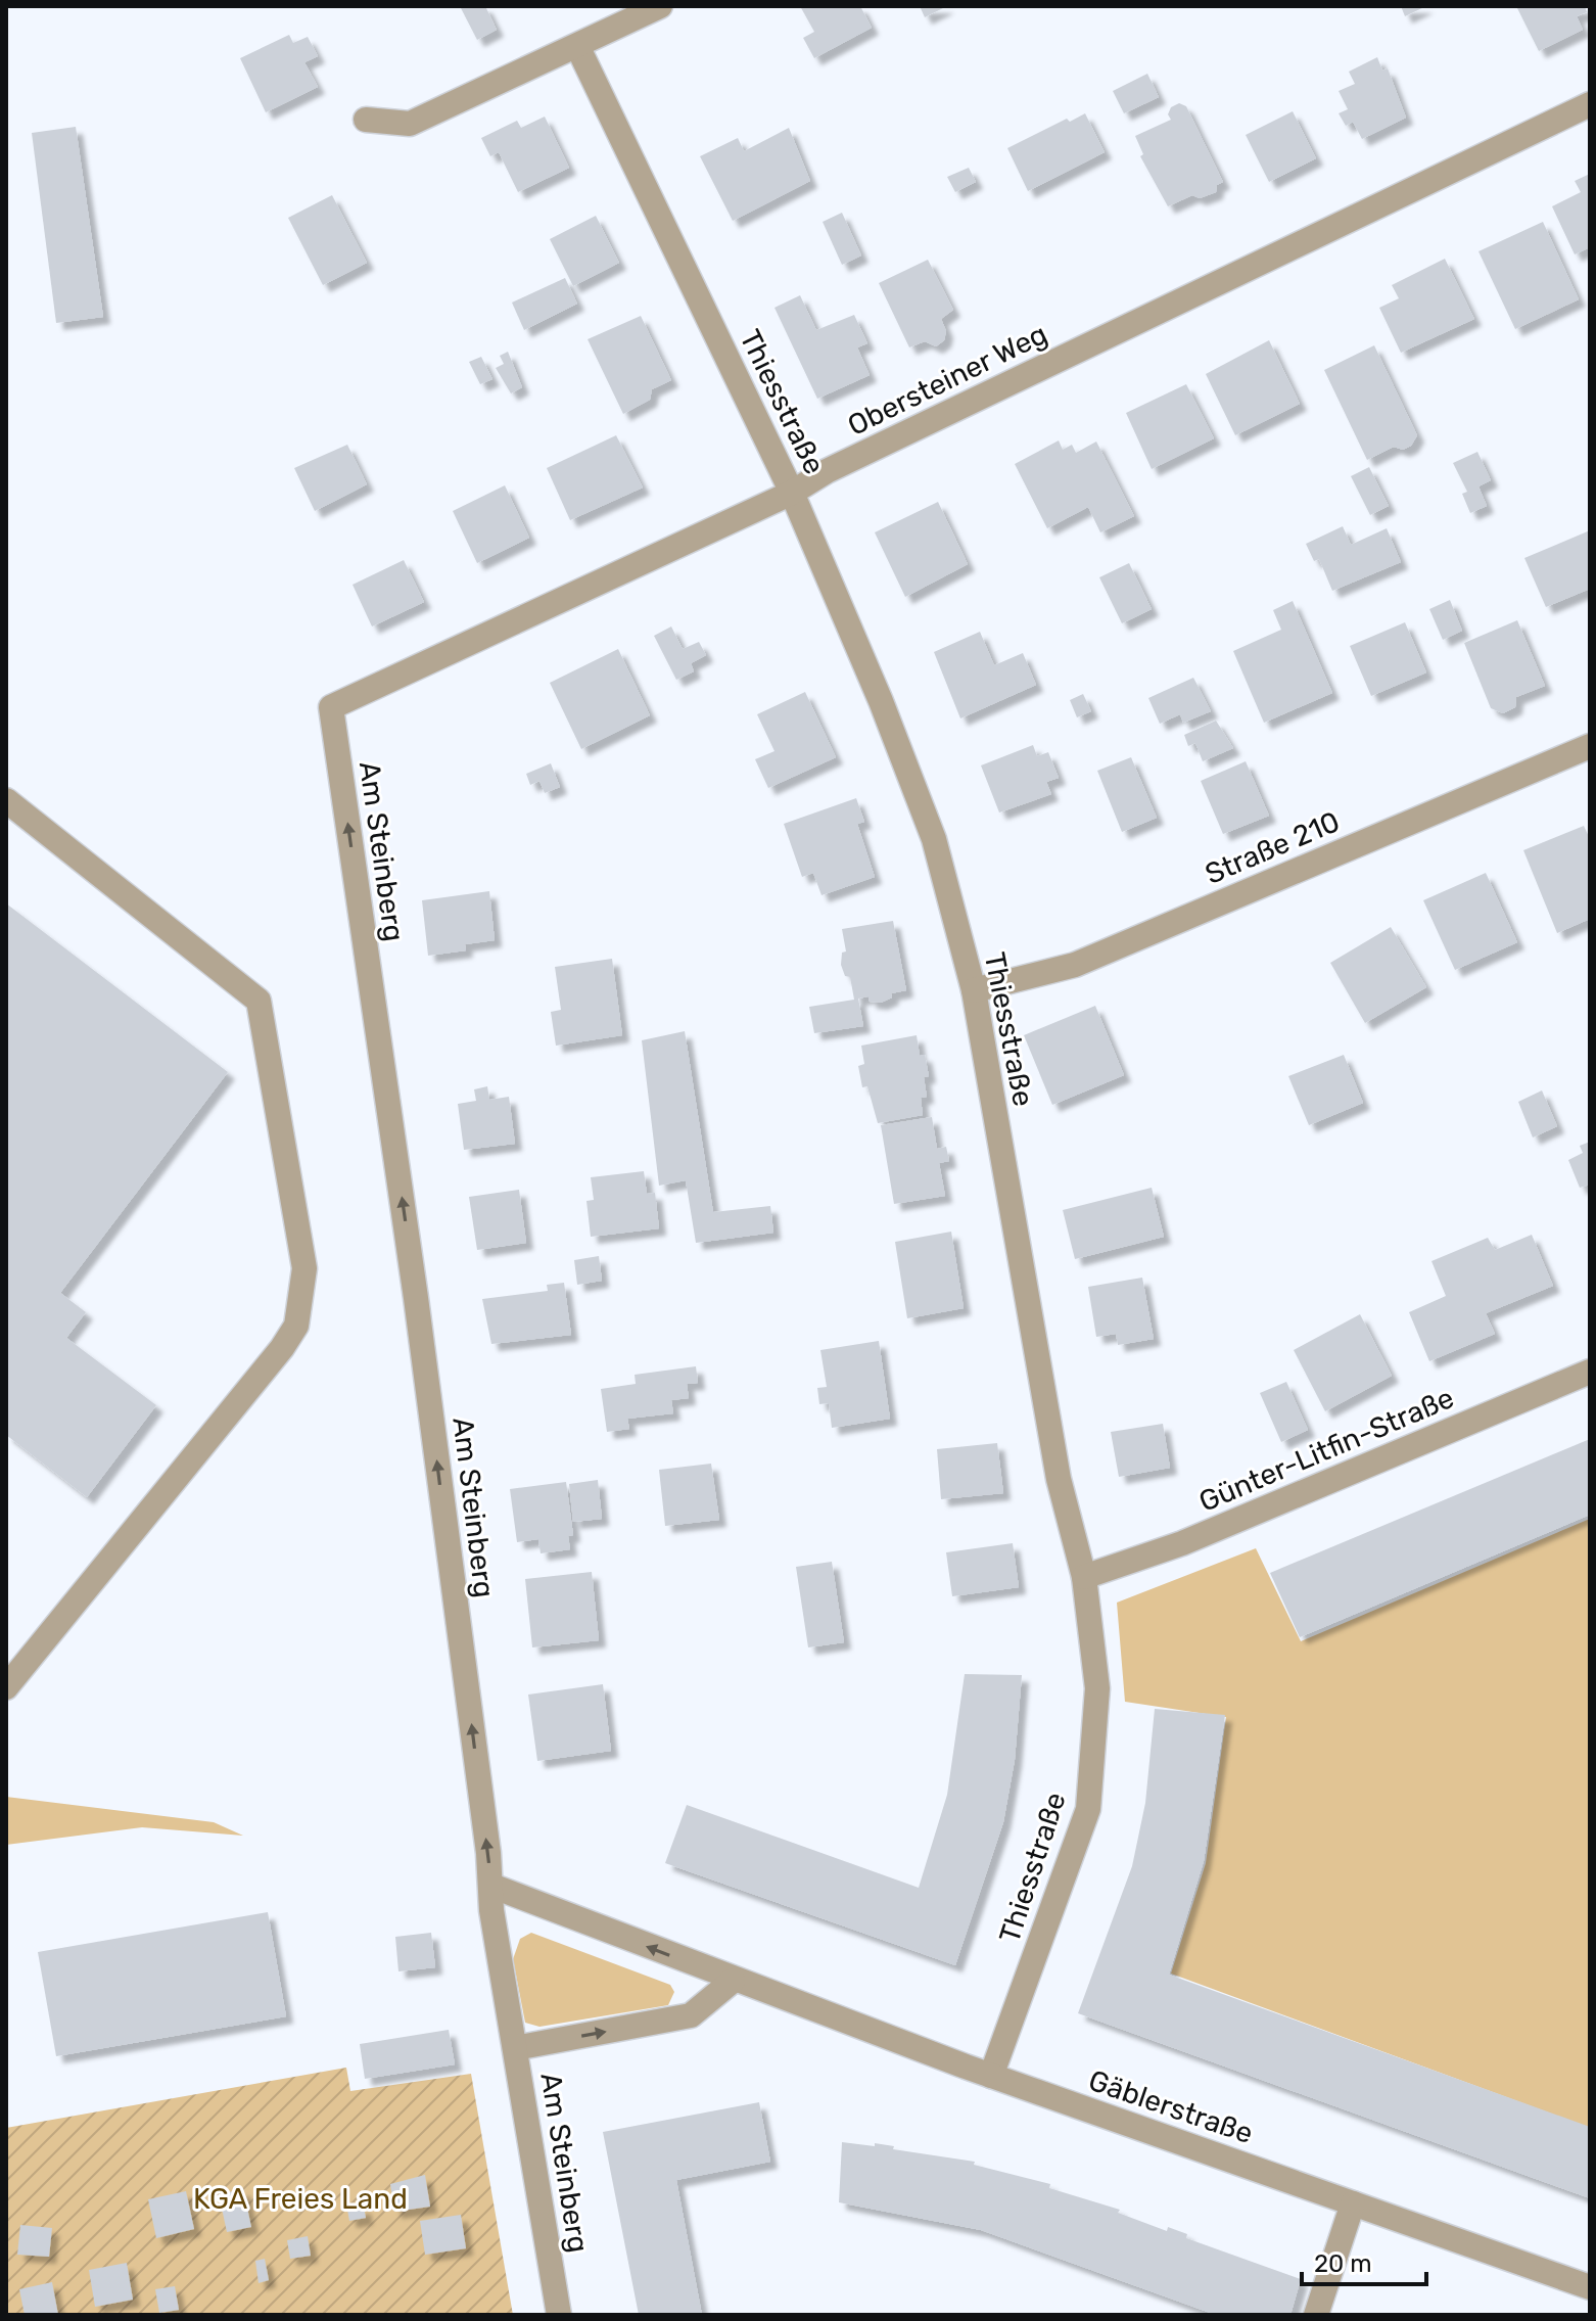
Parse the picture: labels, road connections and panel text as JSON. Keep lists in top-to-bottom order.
{
  "streets": {
    "street": [
      "Obersteiner Weg",
      "Thiesstraße",
      "Straße 210",
      "Am Steinberg",
      "Günter-Litfin-Straße",
      "Gäblerstraße"
    ]
  },
  "crossings": [
    ["Obersteiner Weg", "Thiesstraße"],
    ["Obersteiner Weg", "Am Steinberg"],
    ["Thiesstraße", "Straße 210"],
    ["Thiesstraße", "Günter-Litfin-Straße"],
    ["Thiesstraße", "Gäblerstraße"],
    ["Am Steinberg", "Gäblerstraße"]
  ],
  "one_way": ["Am Steinberg"],
  "parks": ["KGA Freies Land"],
  "scale_bar": "20 m"
}
